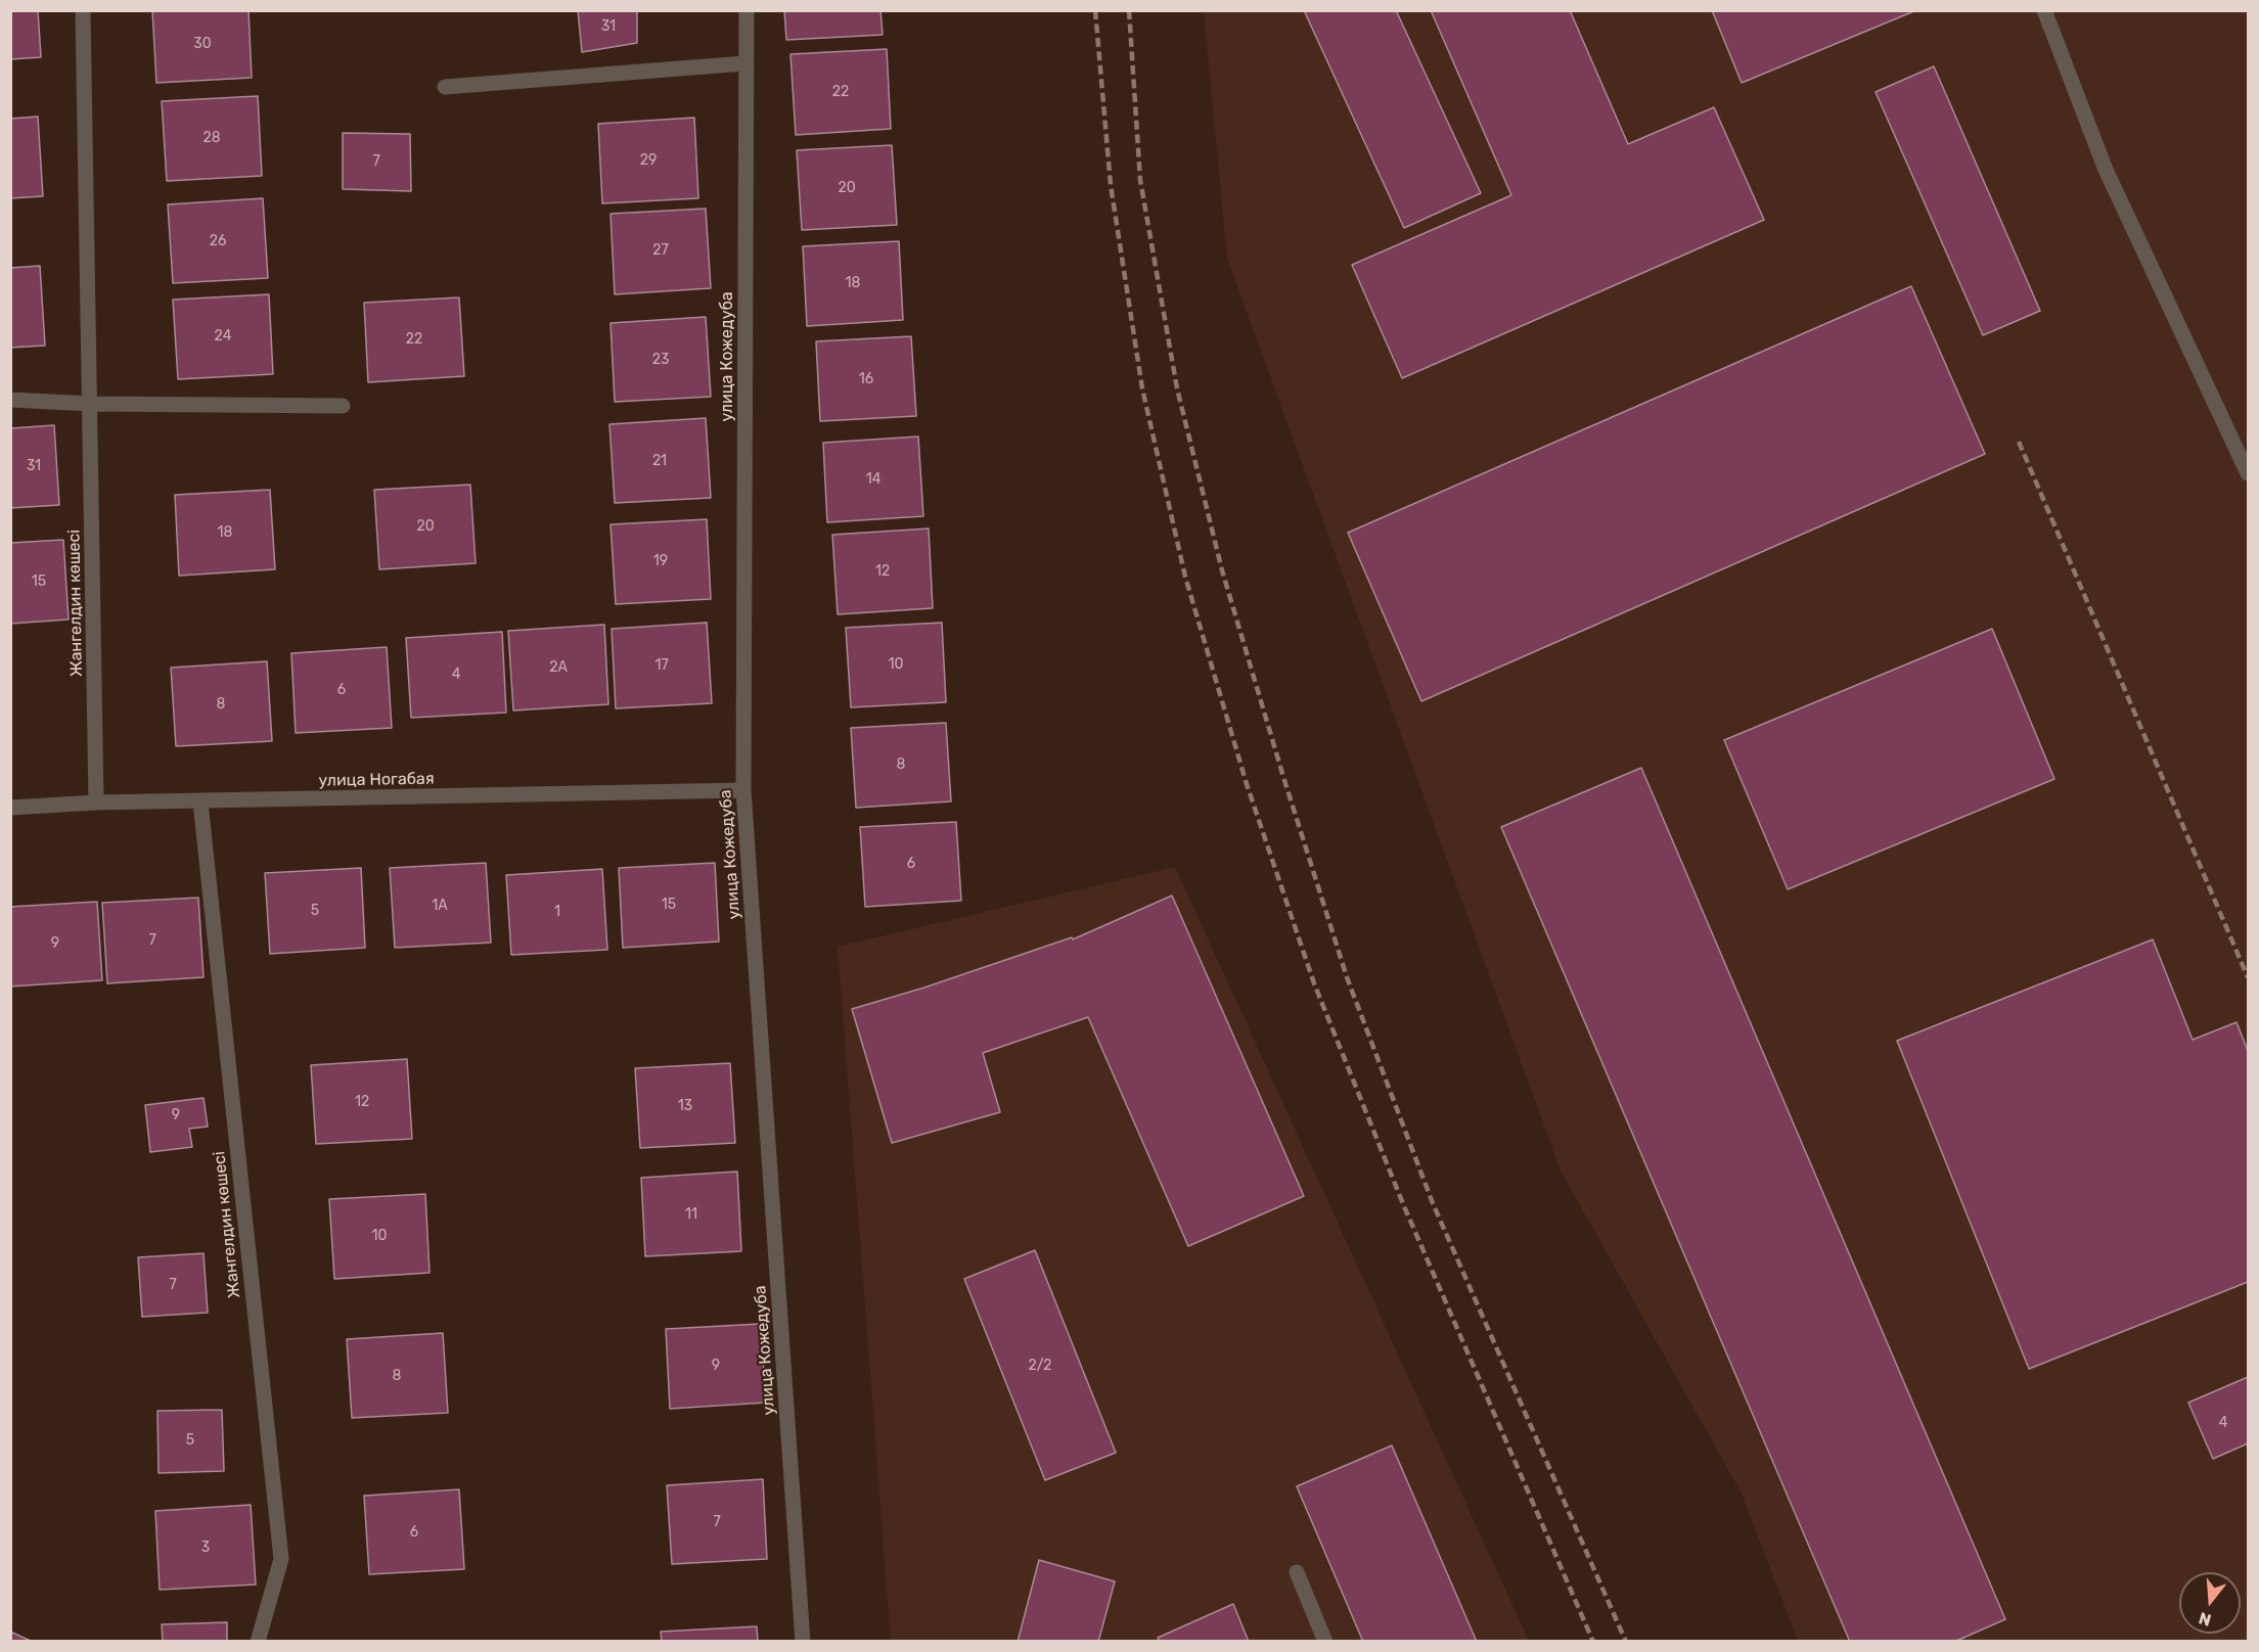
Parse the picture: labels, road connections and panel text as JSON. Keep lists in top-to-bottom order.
{
  "streets": {
    "street": ["улица Кожедуба", "Жангелдин көшесі", "улица Ногабая"]
  },
  "crossings": [
    ["улица Кожедуба", "улица Ногабая"],
    ["Жангелдин көшесі", "улица Ногабая"]
  ],
  "house_numbers": [
    "31",
    "30",
    "22",
    "28",
    "29",
    "7",
    "20",
    "26",
    "27",
    "18",
    "24",
    "22",
    "23",
    "16",
    "21",
    "31",
    "14",
    "20",
    "18",
    "19",
    "12",
    "15",
    "10",
    "17",
    "2А",
    "4",
    "6",
    "8",
    "8",
    "6",
    "15",
    "1А",
    "5",
    "1",
    "7",
    "9",
    "12",
    "13",
    "9",
    "11",
    "10",
    "7",
    "9",
    "2/2",
    "8",
    "4",
    "5",
    "7",
    "6",
    "3"
  ],
  "north": "bottom"
}
